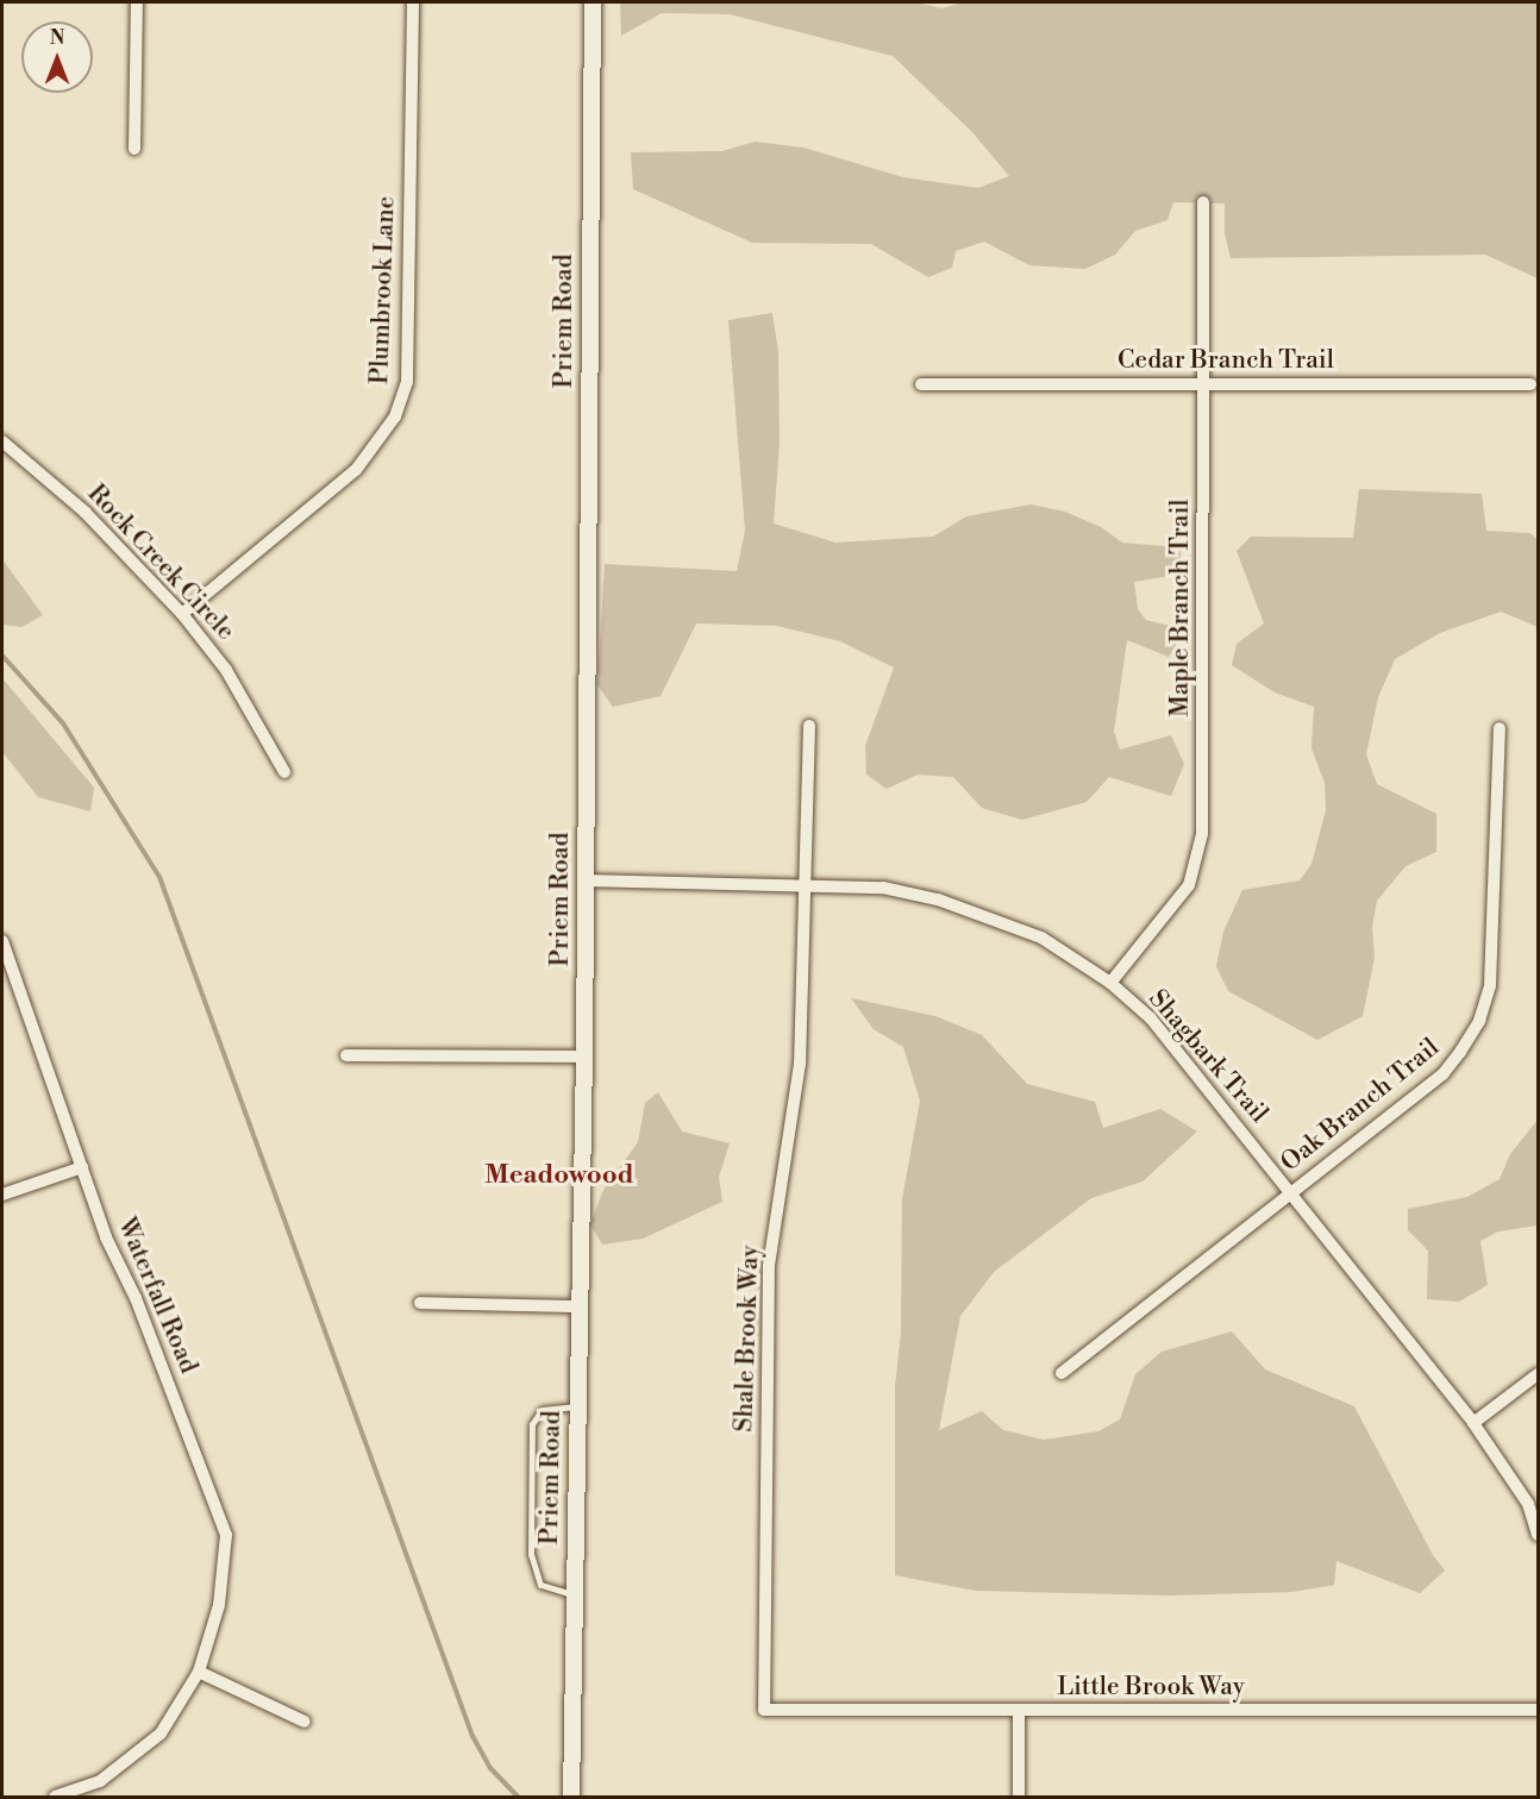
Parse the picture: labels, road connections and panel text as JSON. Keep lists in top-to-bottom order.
{
  "streets": {
    "street": [
      "Plumbrook Lane",
      "Priem Road",
      "Cedar Branch Trail",
      "Rock Creek Circle",
      "Maple Branch Trail",
      "Shagbark Trail",
      "Oak Branch Trail",
      "Waterfall Road",
      "Shale Brook Way",
      "Little Brook Way"
    ]
  },
  "crossings": [
    ["Plumbrook Lane", "Rock Creek Circle"],
    ["Priem Road", "Shagbark Trail"],
    ["Cedar Branch Trail", "Maple Branch Trail"],
    ["Maple Branch Trail", "Shagbark Trail"],
    ["Shagbark Trail", "Oak Branch Trail"],
    ["Shagbark Trail", "Shale Brook Way"],
    ["Shale Brook Way", "Little Brook Way"]
  ],
  "districts": ["Meadowood"],
  "north": "top"
}
